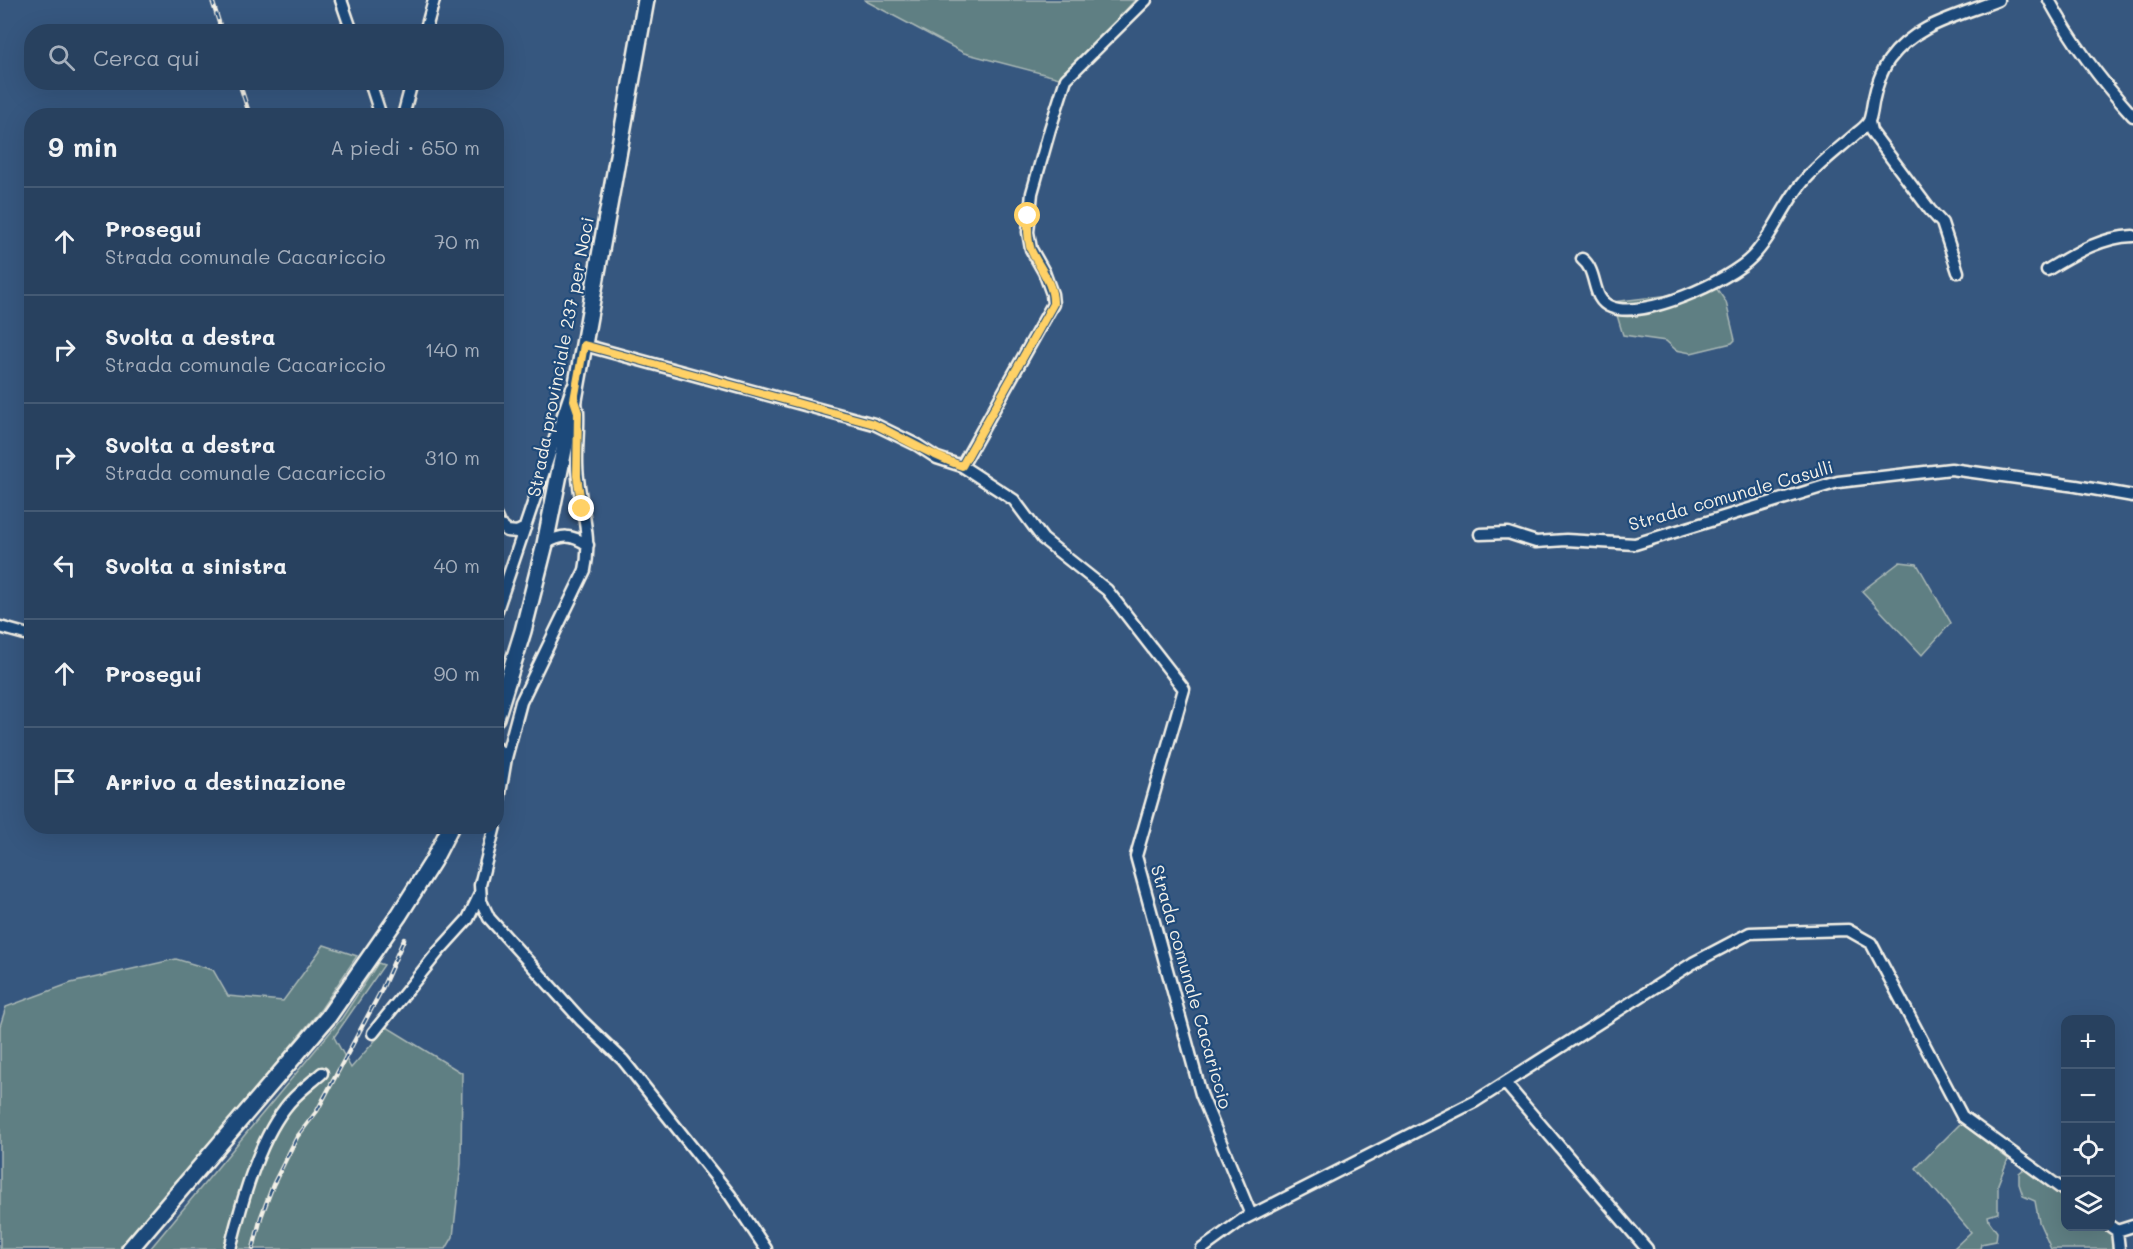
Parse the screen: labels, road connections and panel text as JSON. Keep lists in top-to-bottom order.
{
  "streets": {
    "main road": ["Strada provinciale 237 per Noci"],
    "street": ["Strada comunale Casulli", "Strada comunale Cacariccio"]
  },
  "crossings": [
    ["Strada provinciale 237 per Noci", "Strada comunale Cacariccio"]
  ],
  "page": {
    "search": "Cerca qui",
    "heading": ["9 min", "A piedi · 650 m"],
    "list": [
      ["Prosegui", "Strada comunale Cacariccio", "70 m"],
      ["Svolta a destra", "Strada comunale Cacariccio", "140 m"],
      ["Svolta a destra", "Strada comunale Cacariccio", "310 m"],
      ["Svolta a sinistra", "40 m"],
      ["Prosegui", "90 m"],
      "Arrivo a destinazione"
    ],
    "map_buttons": ["+", "−"]
  }
}
